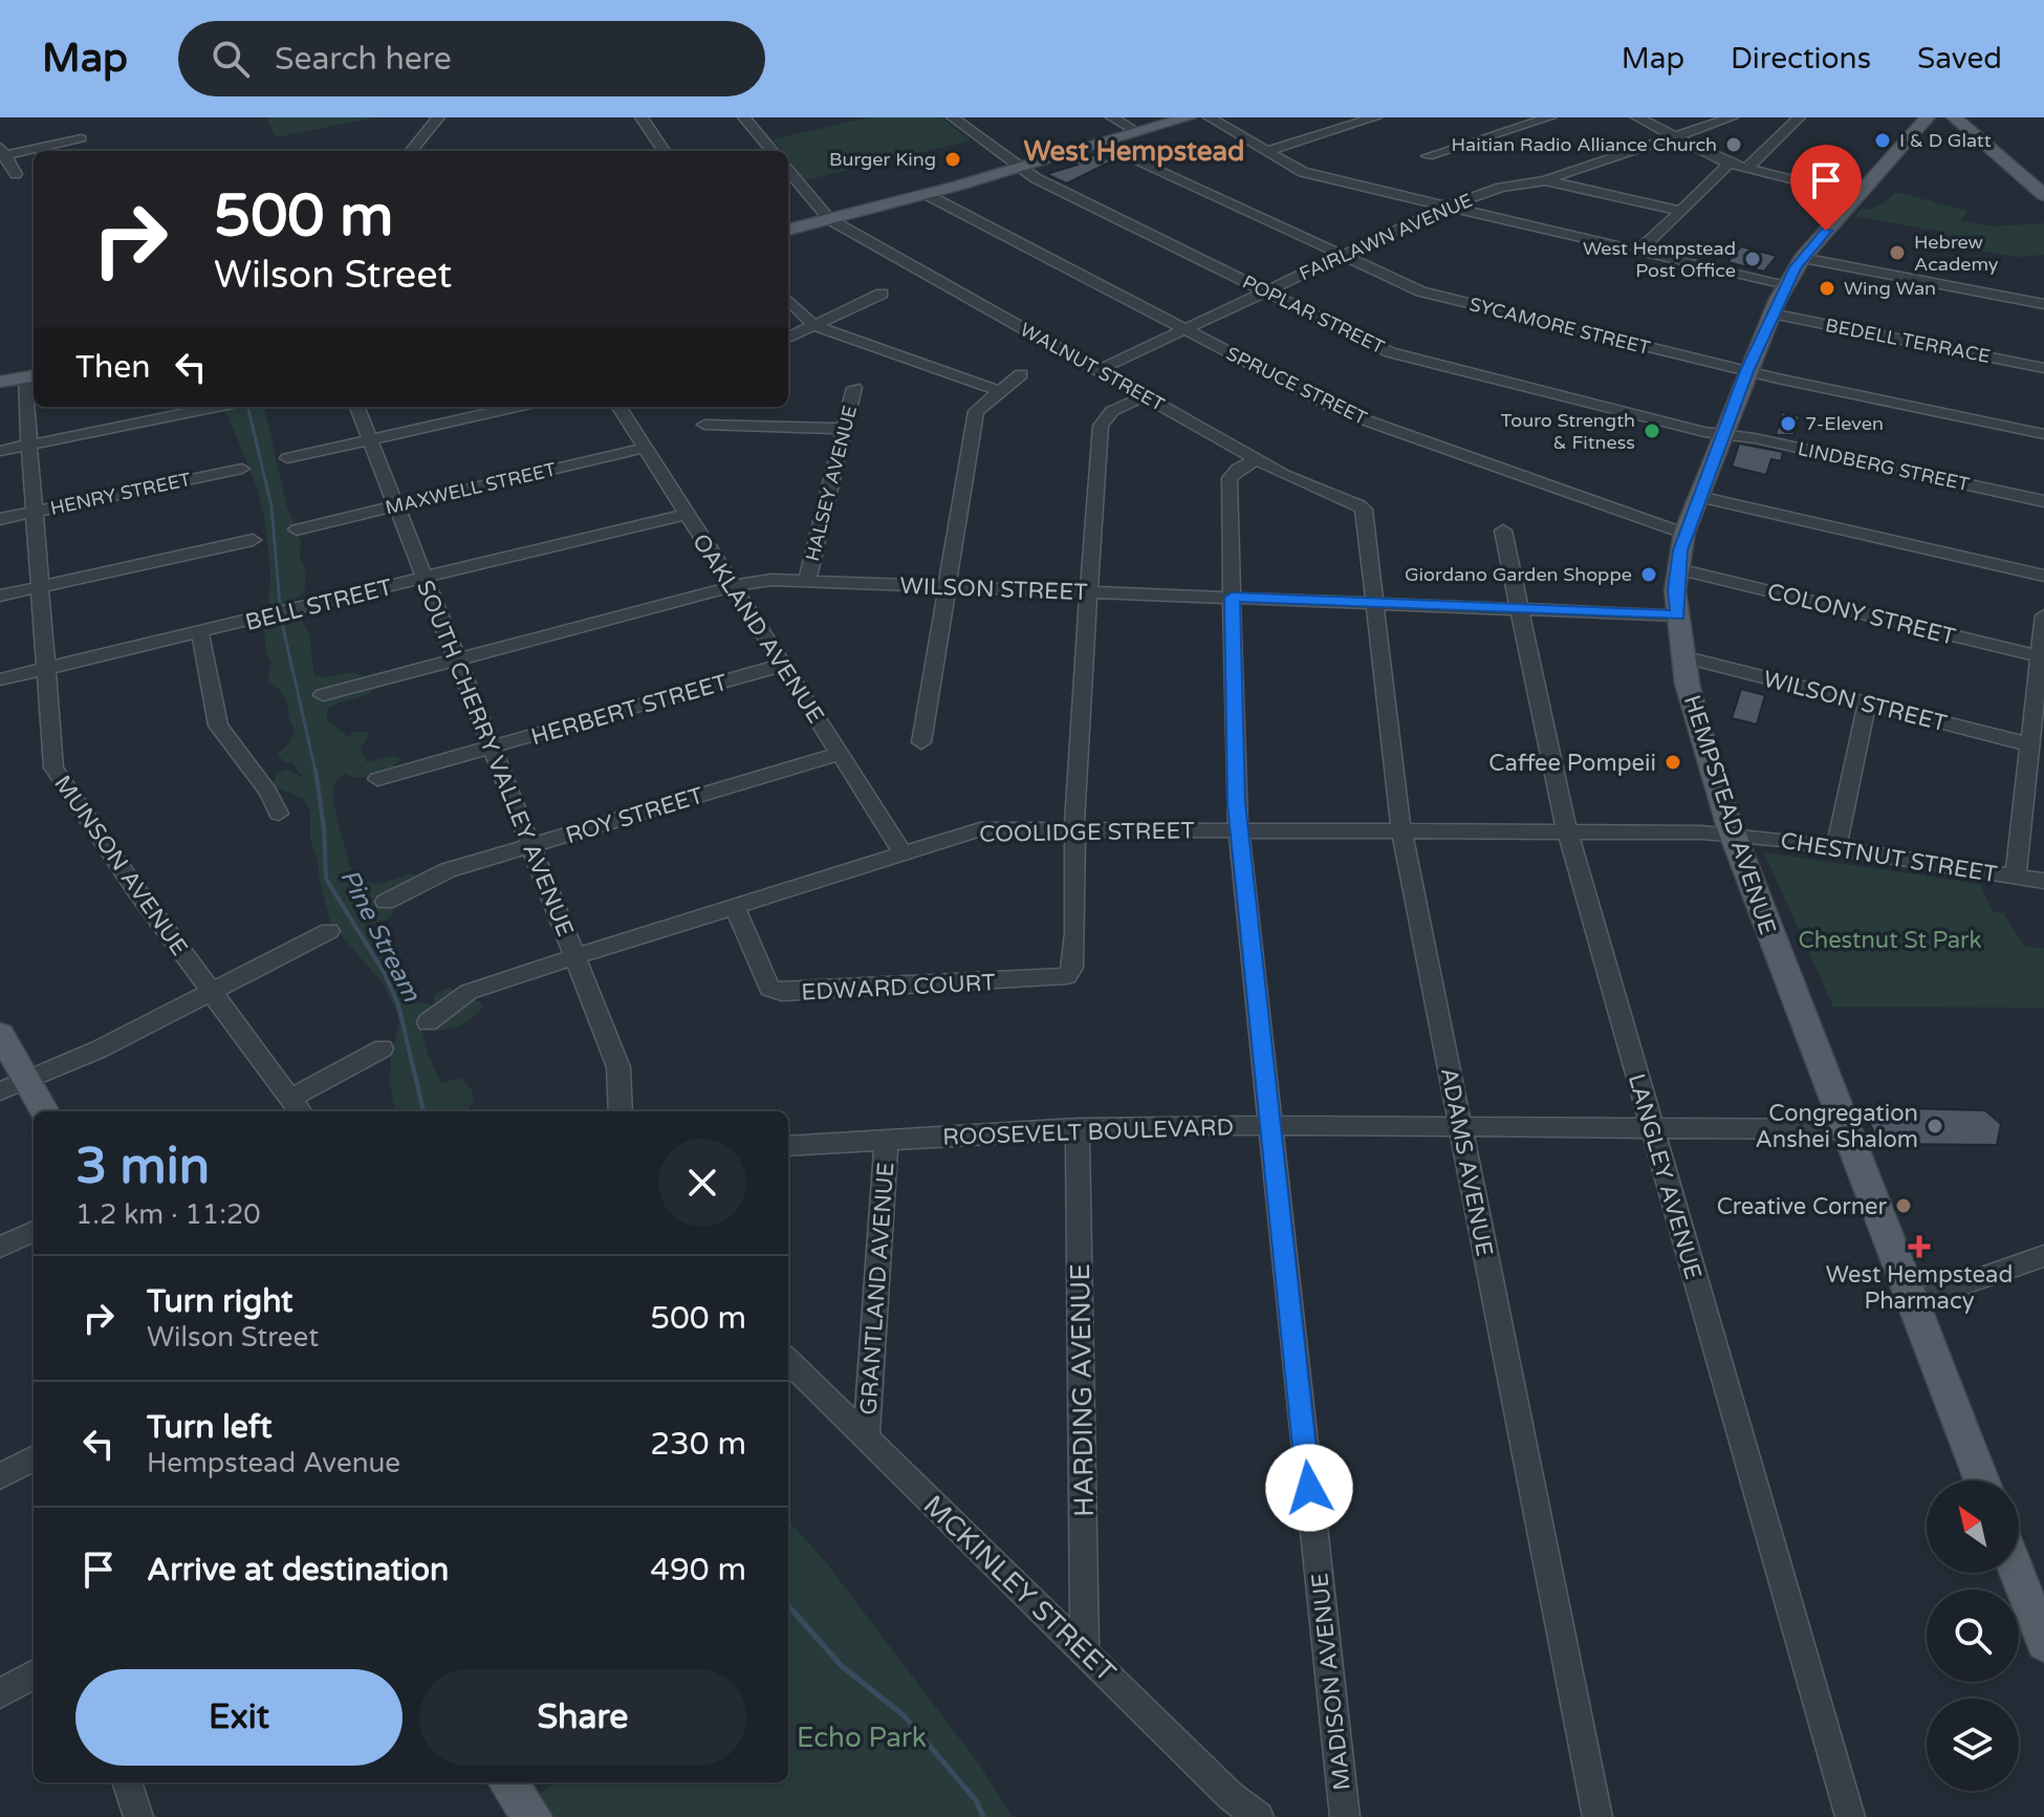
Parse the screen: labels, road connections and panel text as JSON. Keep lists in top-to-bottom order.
{
  "streets": {
    "main road": ["HEMPSTEAD AVENUE"],
    "street": [
      "FAIRLAWN AVENUE",
      "POPLAR STREET",
      "SYCAMORE STREET",
      "BEDELL TERRACE",
      "WALNUT STREET",
      "SPRUCE STREET",
      "LINDBERG STREET",
      "HALSEY AVENUE",
      "MAXWELL STREET",
      "HENRY STREET",
      "WILSON STREET",
      "BELL STREET",
      "COLONY STREET",
      "OAKLAND AVENUE",
      "HERBERT STREET",
      "SOUTH CHERRY VALLEY AVENUE",
      "ROY STREET",
      "COOLIDGE STREET",
      "CHESTNUT STREET",
      "MUNSON AVENUE",
      "EDWARD COURT",
      "ROOSEVELT BOULEVARD",
      "ADAMS AVENUE",
      "LANGLEY AVENUE",
      "GRANTLAND AVENUE",
      "HARDING AVENUE",
      "MCKINLEY STREET",
      "MADISON AVENUE"
    ]
  },
  "crossings": [
    ["FAIRLAWN AVENUE", "POPLAR STREET"],
    ["FAIRLAWN AVENUE", "SYCAMORE STREET"],
    ["FAIRLAWN AVENUE", "WALNUT STREET"],
    ["FAIRLAWN AVENUE", "SPRUCE STREET"],
    ["POPLAR STREET", "LINDBERG STREET"],
    ["POPLAR STREET", "HEMPSTEAD AVENUE"],
    ["SYCAMORE STREET", "HEMPSTEAD AVENUE"],
    ["BEDELL TERRACE", "HEMPSTEAD AVENUE"],
    ["WALNUT STREET", "ADAMS AVENUE"],
    ["WALNUT STREET", "MADISON AVENUE"],
    ["SPRUCE STREET", "HEMPSTEAD AVENUE"],
    ["LINDBERG STREET", "HEMPSTEAD AVENUE"],
    ["HALSEY AVENUE", "WILSON STREET"],
    ["MAXWELL STREET", "OAKLAND AVENUE"],
    ["MAXWELL STREET", "SOUTH CHERRY VALLEY AVENUE"],
    ["HENRY STREET", "MUNSON AVENUE"],
    ["WILSON STREET", "OAKLAND AVENUE"],
    ["WILSON STREET", "SOUTH CHERRY VALLEY AVENUE"],
    ["WILSON STREET", "HEMPSTEAD AVENUE"],
    ["WILSON STREET", "ADAMS AVENUE"],
    ["WILSON STREET", "LANGLEY AVENUE"],
    ["WILSON STREET", "MADISON AVENUE"],
    ["BELL STREET", "OAKLAND AVENUE"],
    ["BELL STREET", "SOUTH CHERRY VALLEY AVENUE"],
    ["BELL STREET", "MUNSON AVENUE"],
    ["COLONY STREET", "HEMPSTEAD AVENUE"],
    ["OAKLAND AVENUE", "HERBERT STREET"],
    ["OAKLAND AVENUE", "ROY STREET"],
    ["OAKLAND AVENUE", "COOLIDGE STREET"],
    ["HERBERT STREET", "SOUTH CHERRY VALLEY AVENUE"],
    ["SOUTH CHERRY VALLEY AVENUE", "ROY STREET"],
    ["SOUTH CHERRY VALLEY AVENUE", "COOLIDGE STREET"],
    ["HEMPSTEAD AVENUE", "COOLIDGE STREET"],
    ["HEMPSTEAD AVENUE", "CHESTNUT STREET"],
    ["HEMPSTEAD AVENUE", "ROOSEVELT BOULEVARD"],
    ["COOLIDGE STREET", "CHESTNUT STREET"],
    ["COOLIDGE STREET", "EDWARD COURT"],
    ["COOLIDGE STREET", "ADAMS AVENUE"],
    ["COOLIDGE STREET", "LANGLEY AVENUE"],
    ["COOLIDGE STREET", "MADISON AVENUE"],
    ["ROOSEVELT BOULEVARD", "ADAMS AVENUE"],
    ["ROOSEVELT BOULEVARD", "LANGLEY AVENUE"],
    ["ROOSEVELT BOULEVARD", "GRANTLAND AVENUE"],
    ["ROOSEVELT BOULEVARD", "HARDING AVENUE"],
    ["ROOSEVELT BOULEVARD", "MADISON AVENUE"],
    ["GRANTLAND AVENUE", "MCKINLEY STREET"],
    ["HARDING AVENUE", "MCKINLEY STREET"]
  ],
  "districts": ["West Hempstead"],
  "water": ["Pine Stream"],
  "parks": ["Chestnut St Park", "Echo Park"],
  "places": {
    "other": [
      "I & D Glatt",
      "Haitian Radio Alliance Church",
      "Burger King",
      "Hebrew Academy",
      "West Hempstead Post Office",
      "Wing Wan",
      "7-Eleven",
      "Touro Strength & Fitness",
      "Giordano Garden Shoppe",
      "Caffee Pompeii",
      "Congregation Anshei Shalom",
      "Creative Corner"
    ],
    "health": ["West Hempstead Pharmacy"]
  },
  "north": "top left",
  "page": {
    "header": "Map",
    "search": "Search here",
    "nav": ["Map", "Directions", "Saved"],
    "turn": ["500 m", "Wilson Street"],
    "then": "Then",
    "heading": ["3 min", "1.2 km · 11:20"],
    "list": [
      {
        "name": "Turn right",
        "note": "Wilson Street",
        "value": "500 m"
      },
      {
        "name": "Turn left",
        "note": "Hempstead Avenue",
        "value": "230 m"
      },
      {
        "name": "Arrive at destination",
        "value": "490 m"
      }
    ],
    "buttons": ["Exit", "Share"]
  }
}
